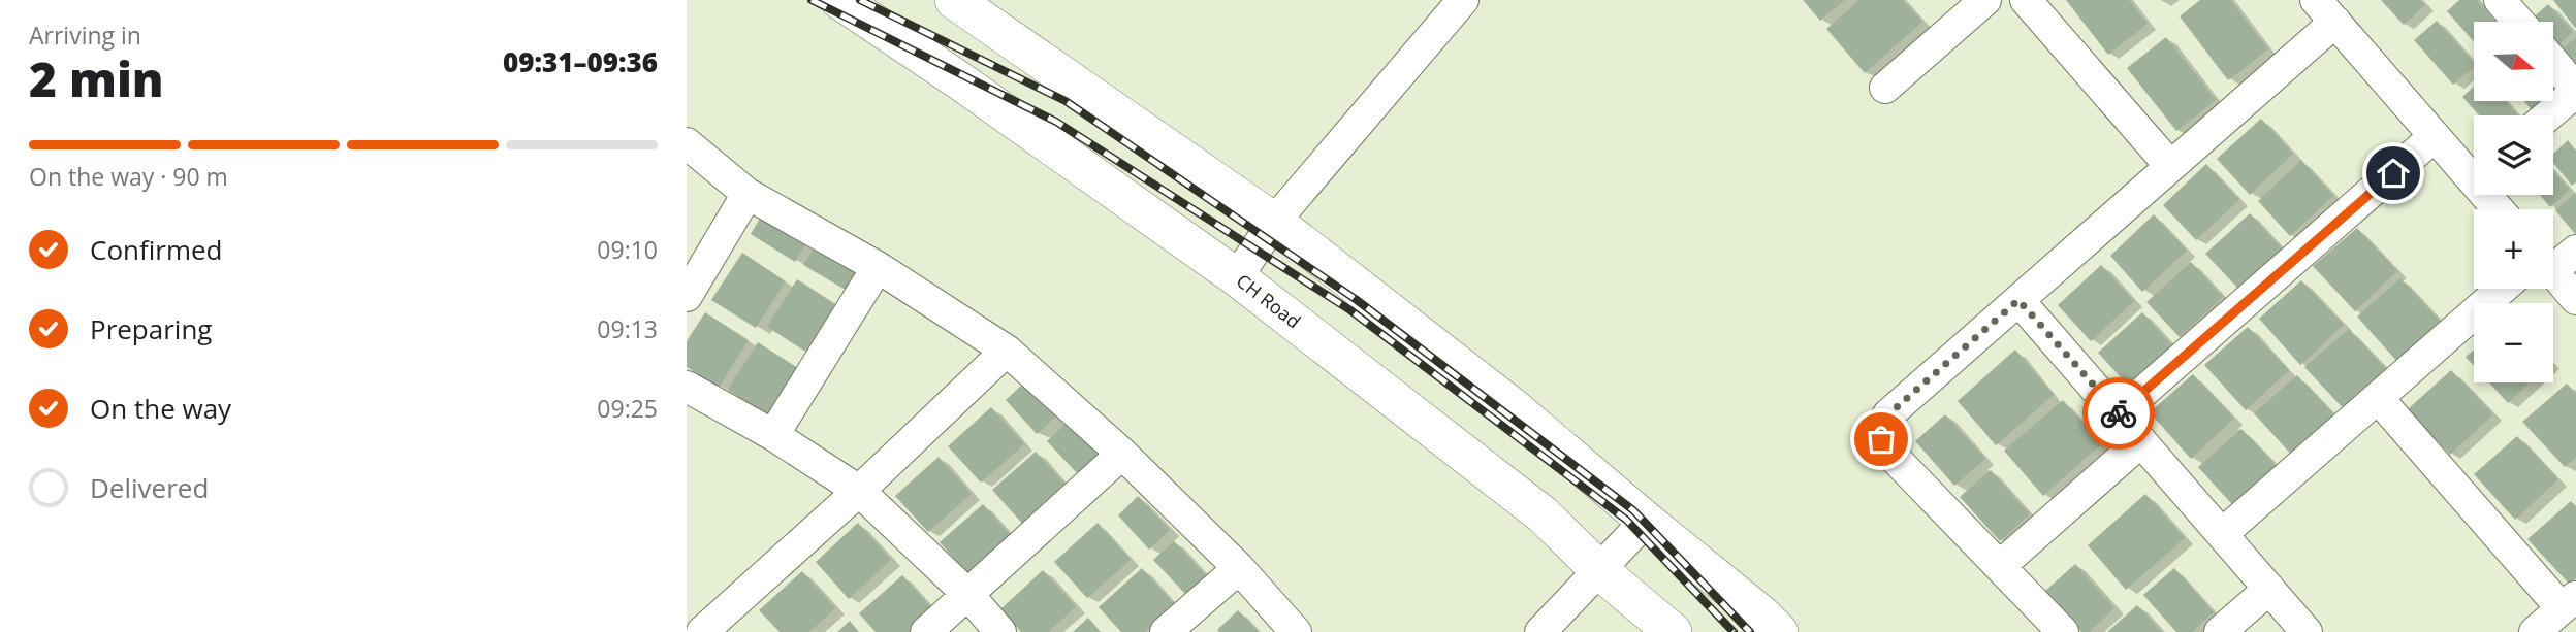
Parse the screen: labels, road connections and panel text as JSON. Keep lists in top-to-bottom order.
{
  "streets": {
    "street": ["CH Road"]
  },
  "north": "right",
  "page": {
    "heading": ["2 min", "Arriving in", "09:31–09:36"],
    "map_buttons": ["+", "−"],
    "bar": "On the way · 90 m",
    "list": [
      ["Confirmed", "09:10"],
      ["Preparing", "09:13"],
      ["On the way", "09:25"],
      "Delivered"
    ]
  }
}
